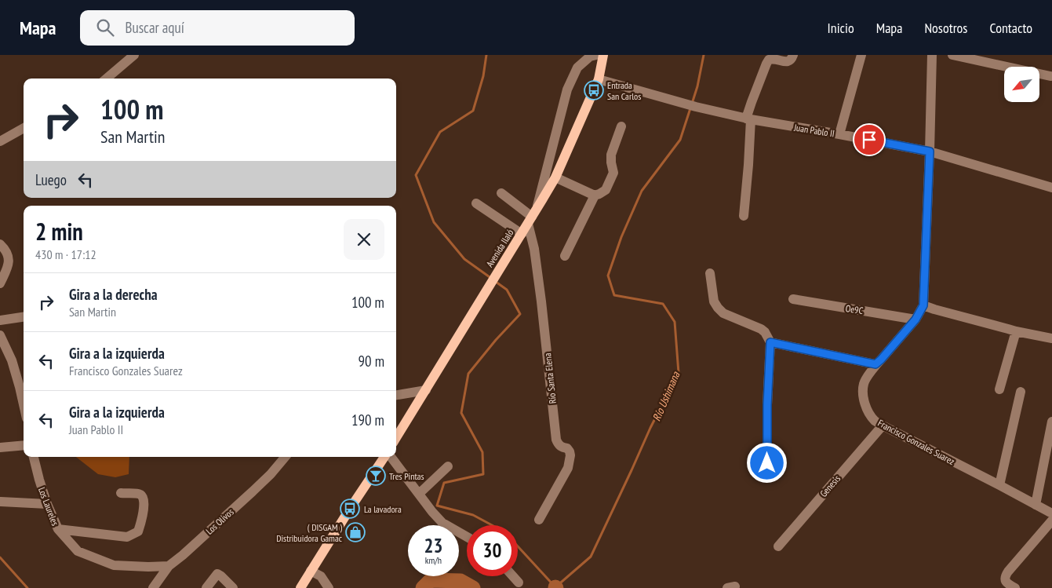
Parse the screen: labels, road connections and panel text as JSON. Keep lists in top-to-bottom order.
{
  "streets": {
    "main road": ["Avenida Ilaló"],
    "street": [
      "Juan Pablo II",
      "Oe9C",
      "Río Santa Elena",
      "Francisco Gonzales Suarez",
      "Genesis",
      "Los Laureles",
      "Los Olivos"
    ]
  },
  "crossings": [
    ["Juan Pablo II", "Avenida Ilaló"],
    ["Juan Pablo II", "Francisco Gonzales Suarez"],
    ["Avenida Ilaló", "Río Santa Elena"],
    ["Oe9C", "Francisco Gonzales Suarez"],
    ["Francisco Gonzales Suarez", "Genesis"],
    ["Los Laureles", "Los Olivos"]
  ],
  "water": ["Río Ushimana"],
  "places": {
    "bus stop": ["Entrada San Carlos", "La lavadora"],
    "bar": ["Tres Pintas"],
    "shop": ["( DISGAM ) Distribuidora Gamac"]
  },
  "north": "bottom left",
  "page": {
    "header": "Mapa",
    "search": "Buscar aquí",
    "nav": [
      "Inicio",
      "Mapa",
      "Nosotros",
      "Contacto"
    ],
    "turn": ["100 m", "San Martin"],
    "then": "Luego",
    "heading": ["2 min", "430 m · 17:12"],
    "list": [
      {
        "name": "Gira a la derecha",
        "note": "San Martin",
        "value": "100 m"
      },
      {
        "name": "Gira a la izquierda",
        "note": "Francisco Gonzales Suarez",
        "value": "90 m"
      },
      {
        "name": "Gira a la izquierda",
        "note": "Juan Pablo II",
        "value": "190 m"
      }
    ],
    "speed": "23 km/h",
    "limit": "30"
  }
}
